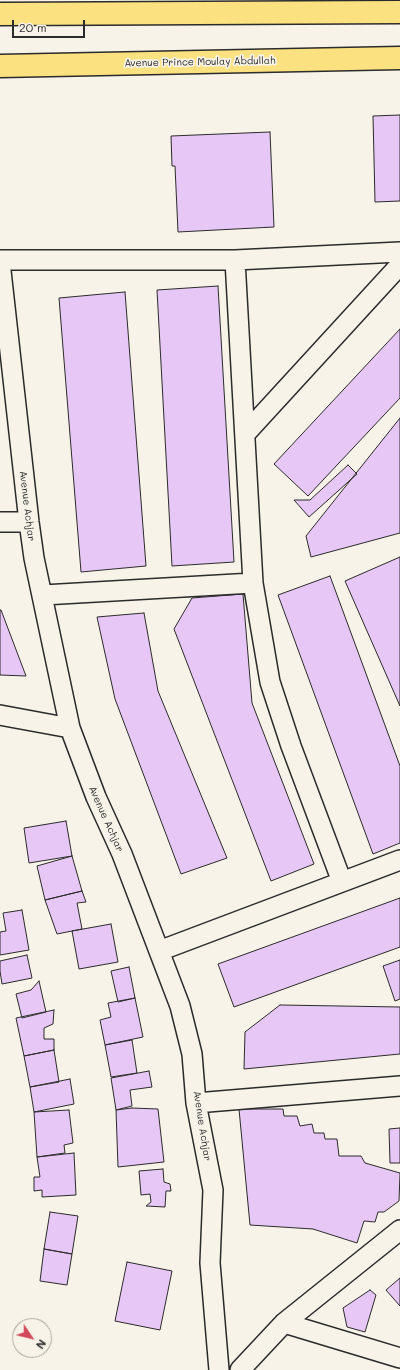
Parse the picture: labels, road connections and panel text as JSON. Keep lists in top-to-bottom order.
{
  "streets": {
    "main road": ["Avenue Prince Moulay Abdullah"],
    "street": ["Avenue Achjar"]
  },
  "scale_bar": "20 m",
  "north": "bottom right"
}
